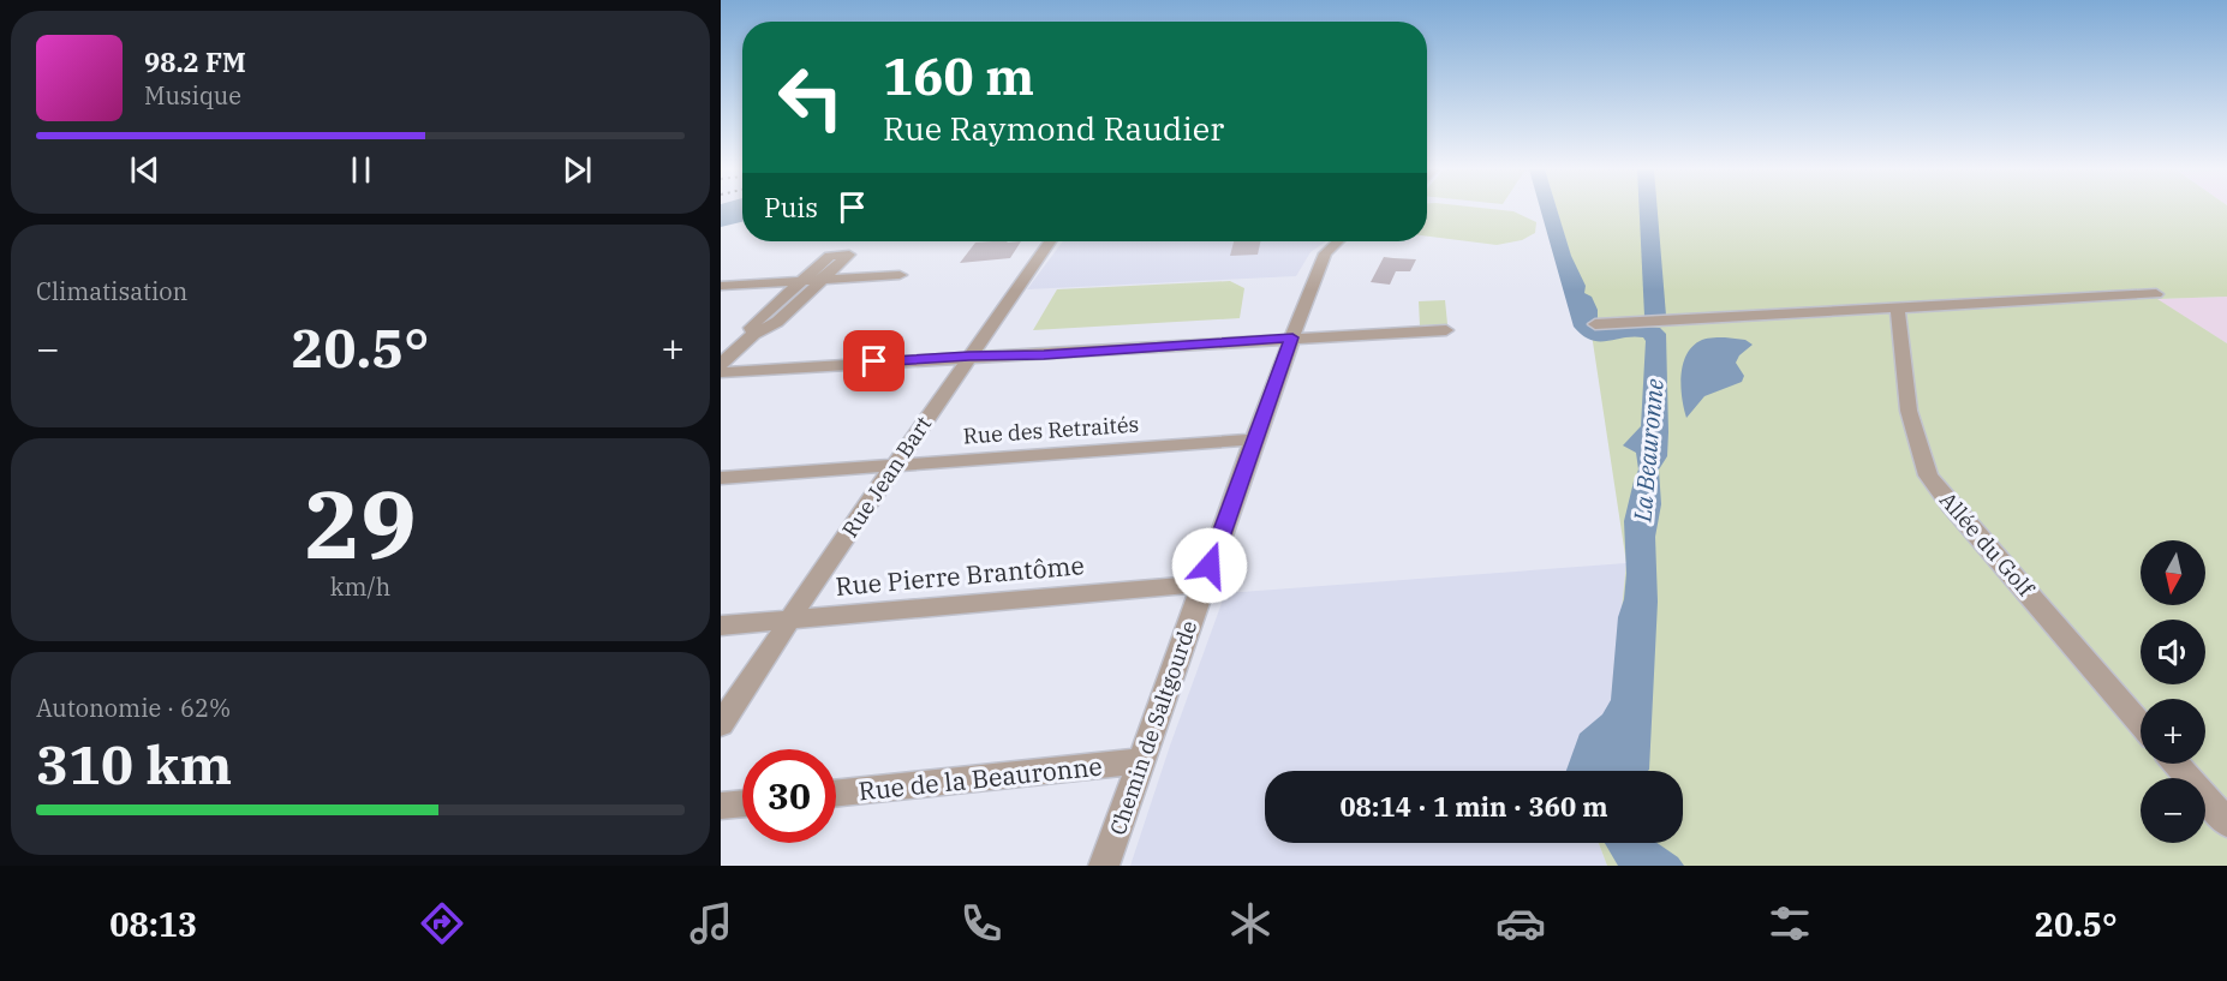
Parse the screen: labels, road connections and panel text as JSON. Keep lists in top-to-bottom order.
{
  "streets": {
    "street": [
      "Rue des Retraités",
      "Rue Jean Bart",
      "Allée du Golf",
      "Rue Pierre Brantôme",
      "Chemin de Saltgourde",
      "Rue de la Beauronne"
    ]
  },
  "crossings": [
    ["Rue des Retraités", "Rue Jean Bart"],
    ["Rue des Retraités", "Chemin de Saltgourde"],
    ["Rue Jean Bart", "Rue Pierre Brantôme"],
    ["Rue Pierre Brantôme", "Chemin de Saltgourde"],
    ["Chemin de Saltgourde", "Rue de la Beauronne"]
  ],
  "water": ["La Beauronne"],
  "north": "bottom",
  "page": {
    "turn": ["160 m", "Rue Raymond Raudier"],
    "song": ["98.2 FM", "Musique"],
    "then": "Puis",
    "tile": [
      "Climatisation",
      ["29", "km/h"],
      ["Autonomie · 62%", "310 km"]
    ],
    "heat": ["−", "20.5°", "+"],
    "map_buttons": ["+", "−"],
    "limit": "30",
    "trip": "08:14 · 1 min · 360 m",
    "tabs": ["08:13", "20.5°"]
  }
}
